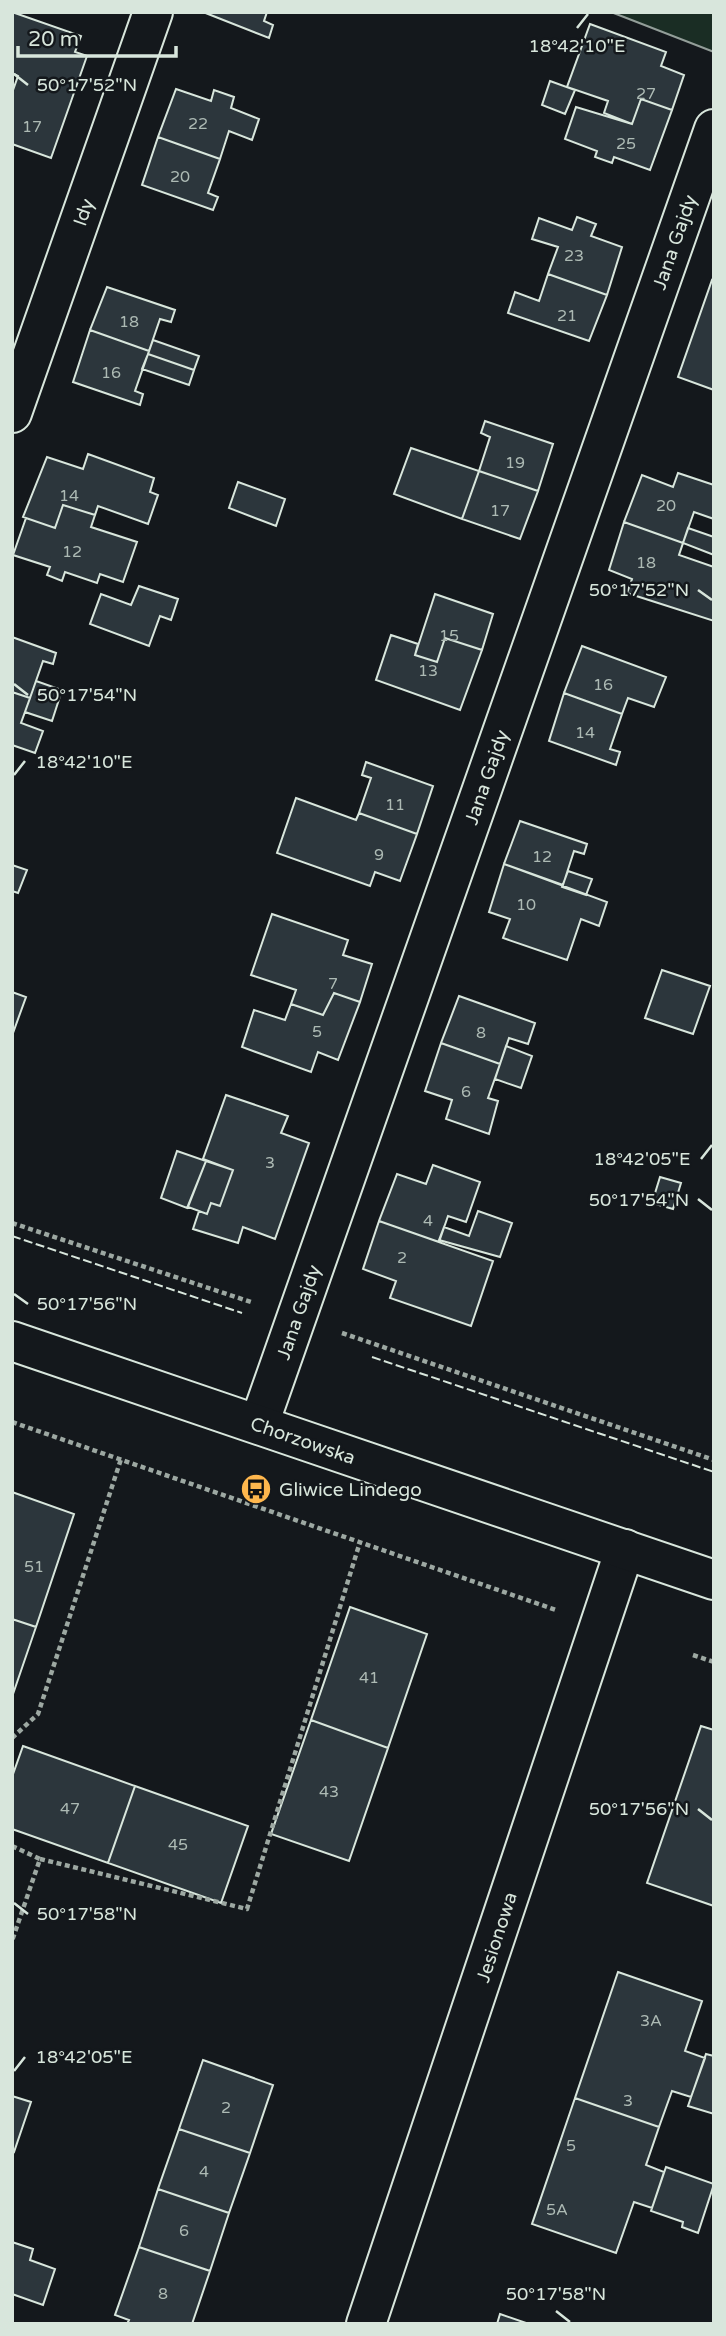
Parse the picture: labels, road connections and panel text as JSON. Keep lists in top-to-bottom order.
{
  "streets": {
    "street": [
      "Idy",
      "Jana Gajdy",
      "Chorzowska",
      "Jesionowa"
    ]
  },
  "crossings": [
    ["Jana Gajdy", "Chorzowska"],
    ["Chorzowska", "Jesionowa"]
  ],
  "places": {
    "bus stop": ["Gliwice Lindego"]
  },
  "house_numbers": [
    "27",
    "22",
    "17",
    "25",
    "20",
    "23",
    "21",
    "18",
    "16",
    "19",
    "14",
    "20",
    "17",
    "12",
    "18",
    "15",
    "13",
    "16",
    "14",
    "11",
    "9",
    "12",
    "10",
    "7",
    "5",
    "8",
    "6",
    "3",
    "4",
    "2",
    "51",
    "41",
    "43",
    "47",
    "45",
    "3A",
    "3",
    "2",
    "5",
    "4",
    "5A",
    "6",
    "8"
  ],
  "scale_bar": "20 m",
  "coordinates": [
    "18°42'10\"E",
    "50°17'52\"N",
    "50°17'54\"N",
    "18°42'05\"E",
    "50°17'56\"N",
    "50°17'58\"N"
  ]
}
